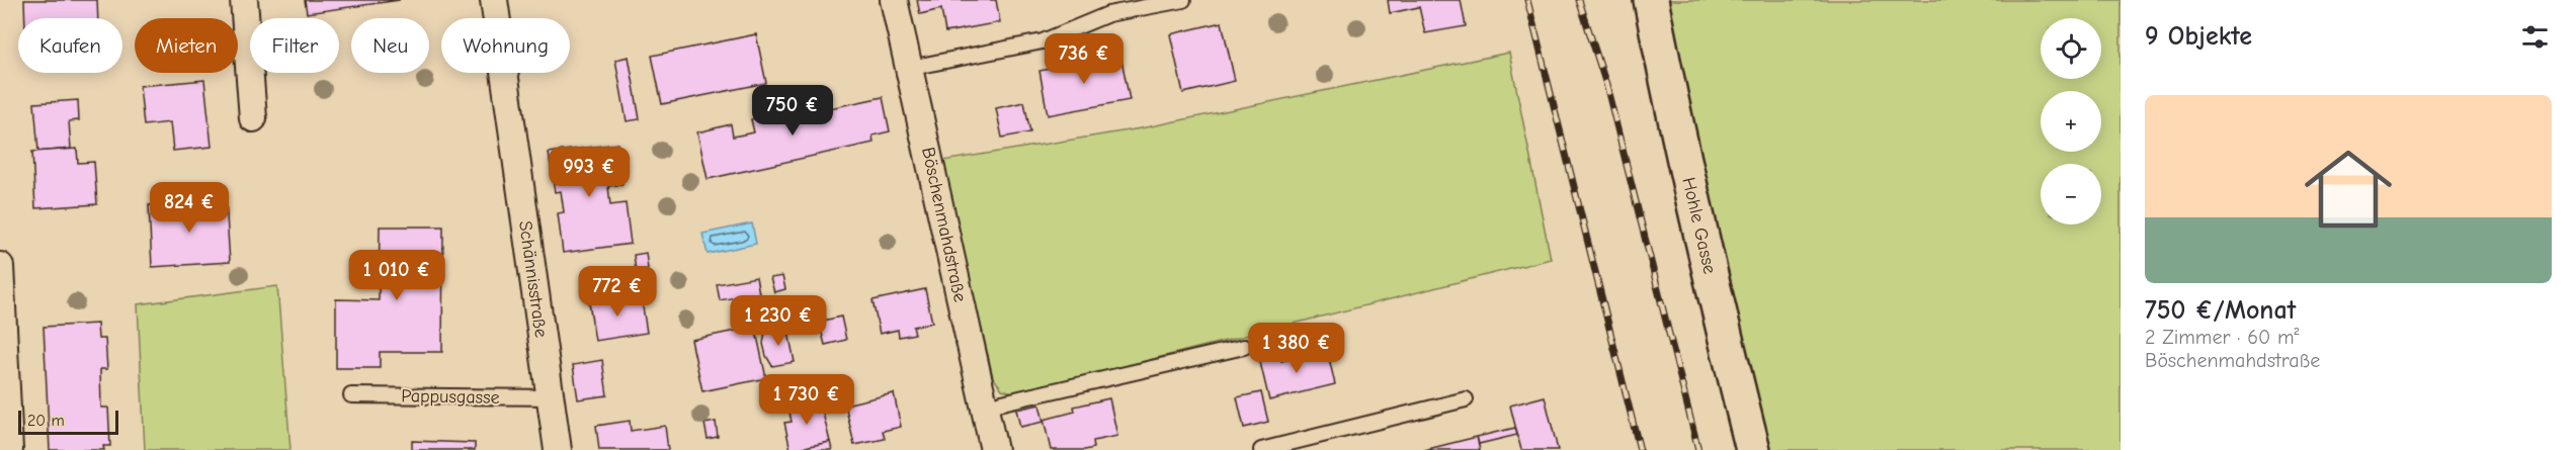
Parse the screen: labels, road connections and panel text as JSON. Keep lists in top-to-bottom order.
{
  "streets": {
    "street": ["Böschenmahdstraße", "Hohle Gasse", "Schännisstraße"],
    "lane": ["Pappusgasse"]
  },
  "crossings": [
    ["Schännisstraße", "Pappusgasse"]
  ],
  "scale_bar": "20 m",
  "page": {
    "heading": "9 Objekte",
    "map_buttons": ["+", "−"],
    "chip": [
      "Kaufen",
      "Mieten",
      "Filter",
      "Neu",
      "Wohnung"
    ],
    "price": [
      "736 €",
      "750 €",
      "993 €",
      "824 €",
      "1 010 €",
      "772 €",
      "1 230 €",
      "1 380 €",
      "1 730 €"
    ],
    "list": [
      {
        "name": "750 €/Monat",
        "note": "2 Zimmer · 60 m² · Böschenmahdstraße"
      }
    ],
    "scale": "20 m"
  }
}
